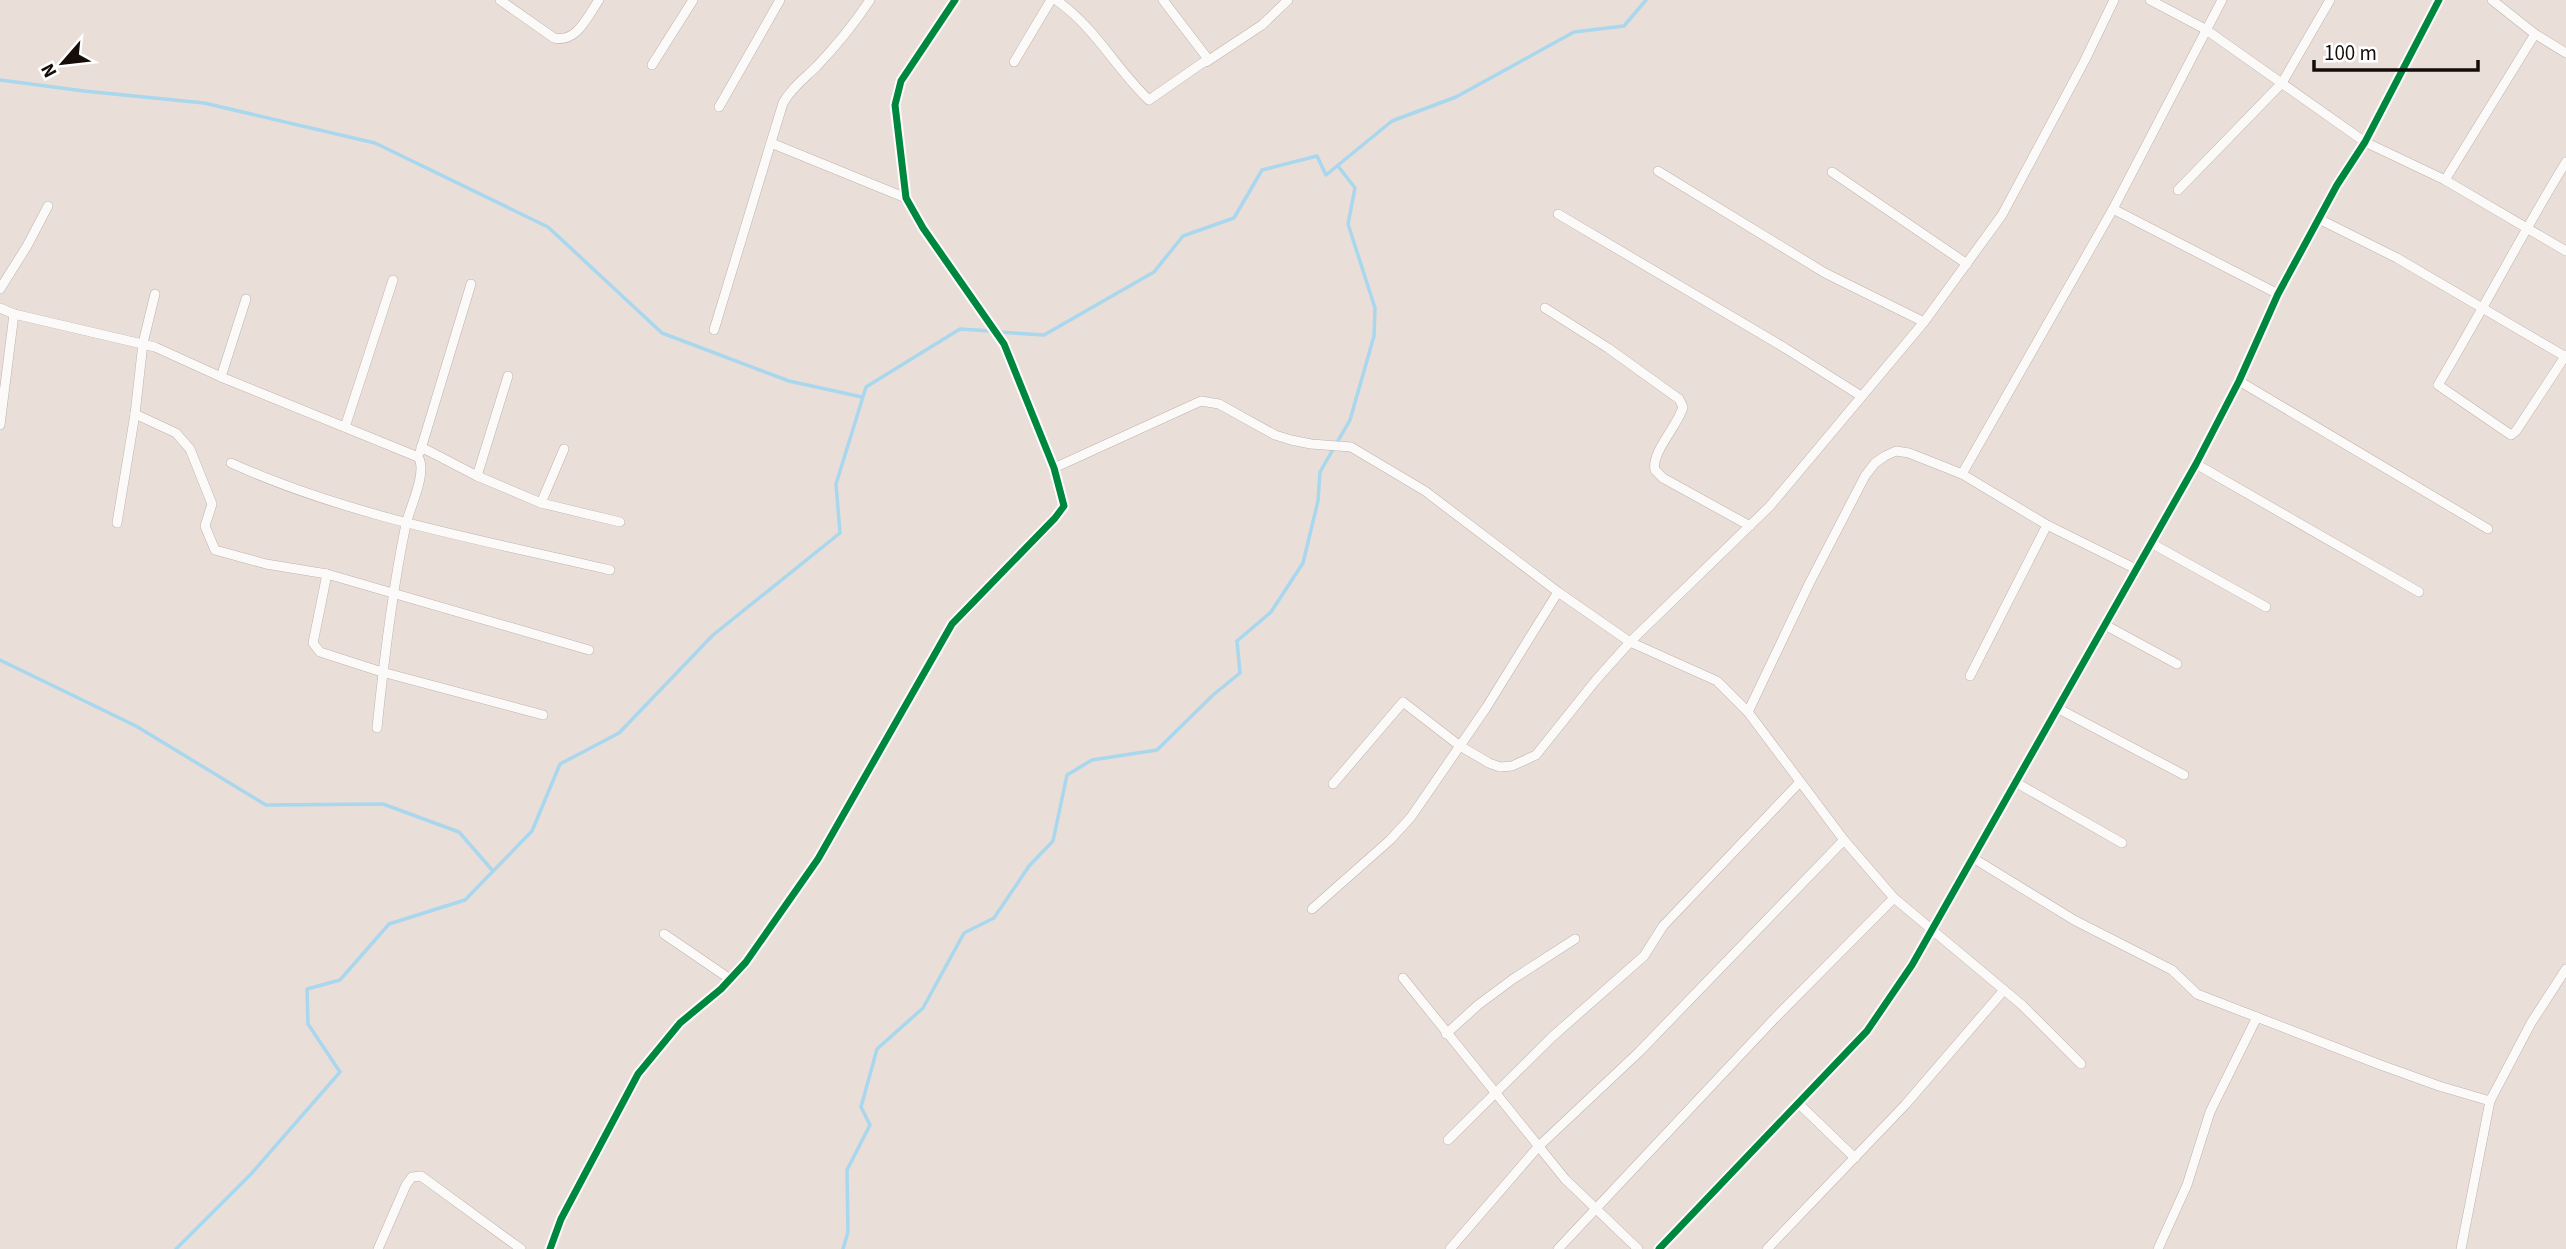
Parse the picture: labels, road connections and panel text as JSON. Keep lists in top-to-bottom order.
{
  "scale_bar": "100 m",
  "north": "bottom left"
}
